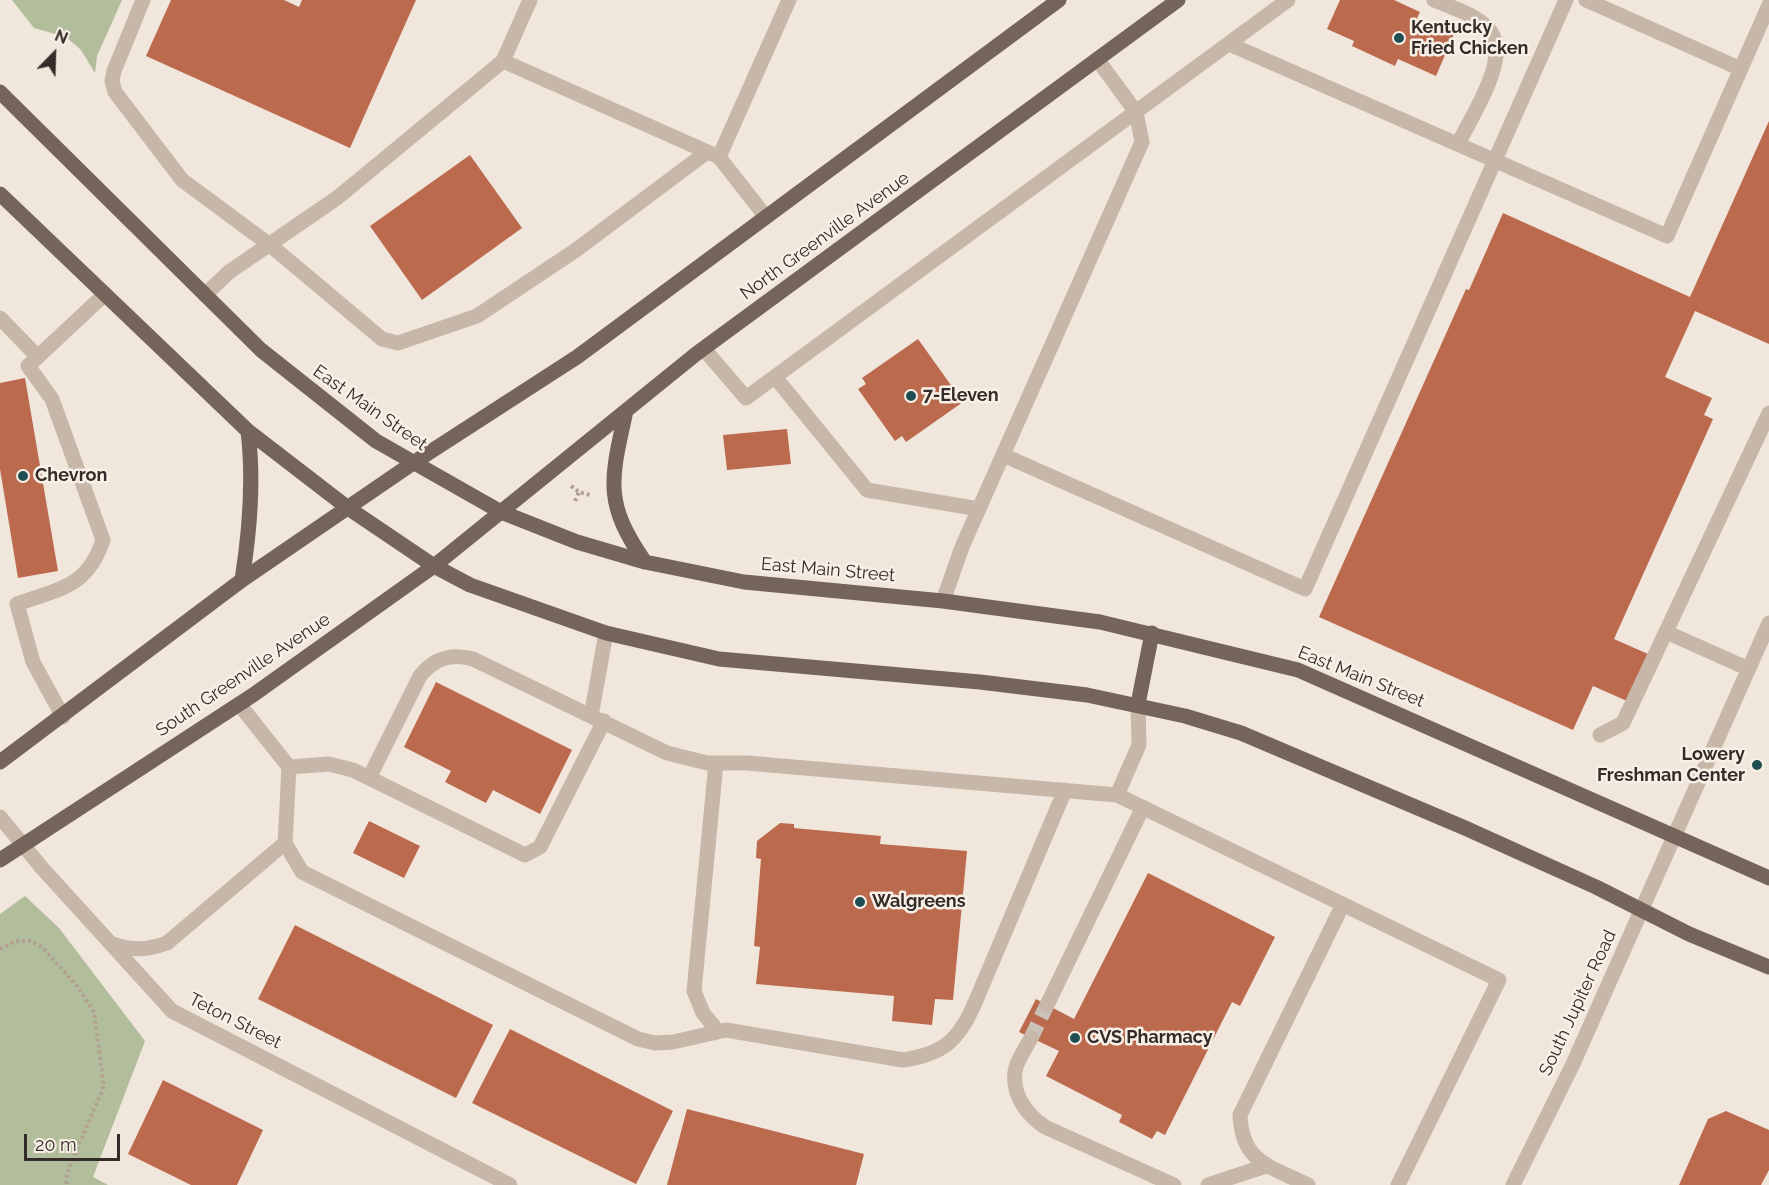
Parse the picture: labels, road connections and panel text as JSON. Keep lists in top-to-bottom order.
{
  "streets": {
    "main road": ["North Greenville Avenue", "East Main Street", "South Greenville Avenue"],
    "street": ["South Jupiter Road", "Teton Street"]
  },
  "crossings": [
    ["North Greenville Avenue", "East Main Street"],
    ["North Greenville Avenue", "South Greenville Avenue"],
    ["East Main Street", "South Greenville Avenue"],
    ["East Main Street", "South Jupiter Road"],
    ["South Greenville Avenue", "Teton Street"]
  ],
  "places": [
    "Kentucky Fried Chicken",
    "7-Eleven",
    "Chevron",
    "Lowery Freshman Center",
    "Walgreens",
    "CVS Pharmacy"
  ],
  "scale_bar": "20 m",
  "north": "top right"
}
